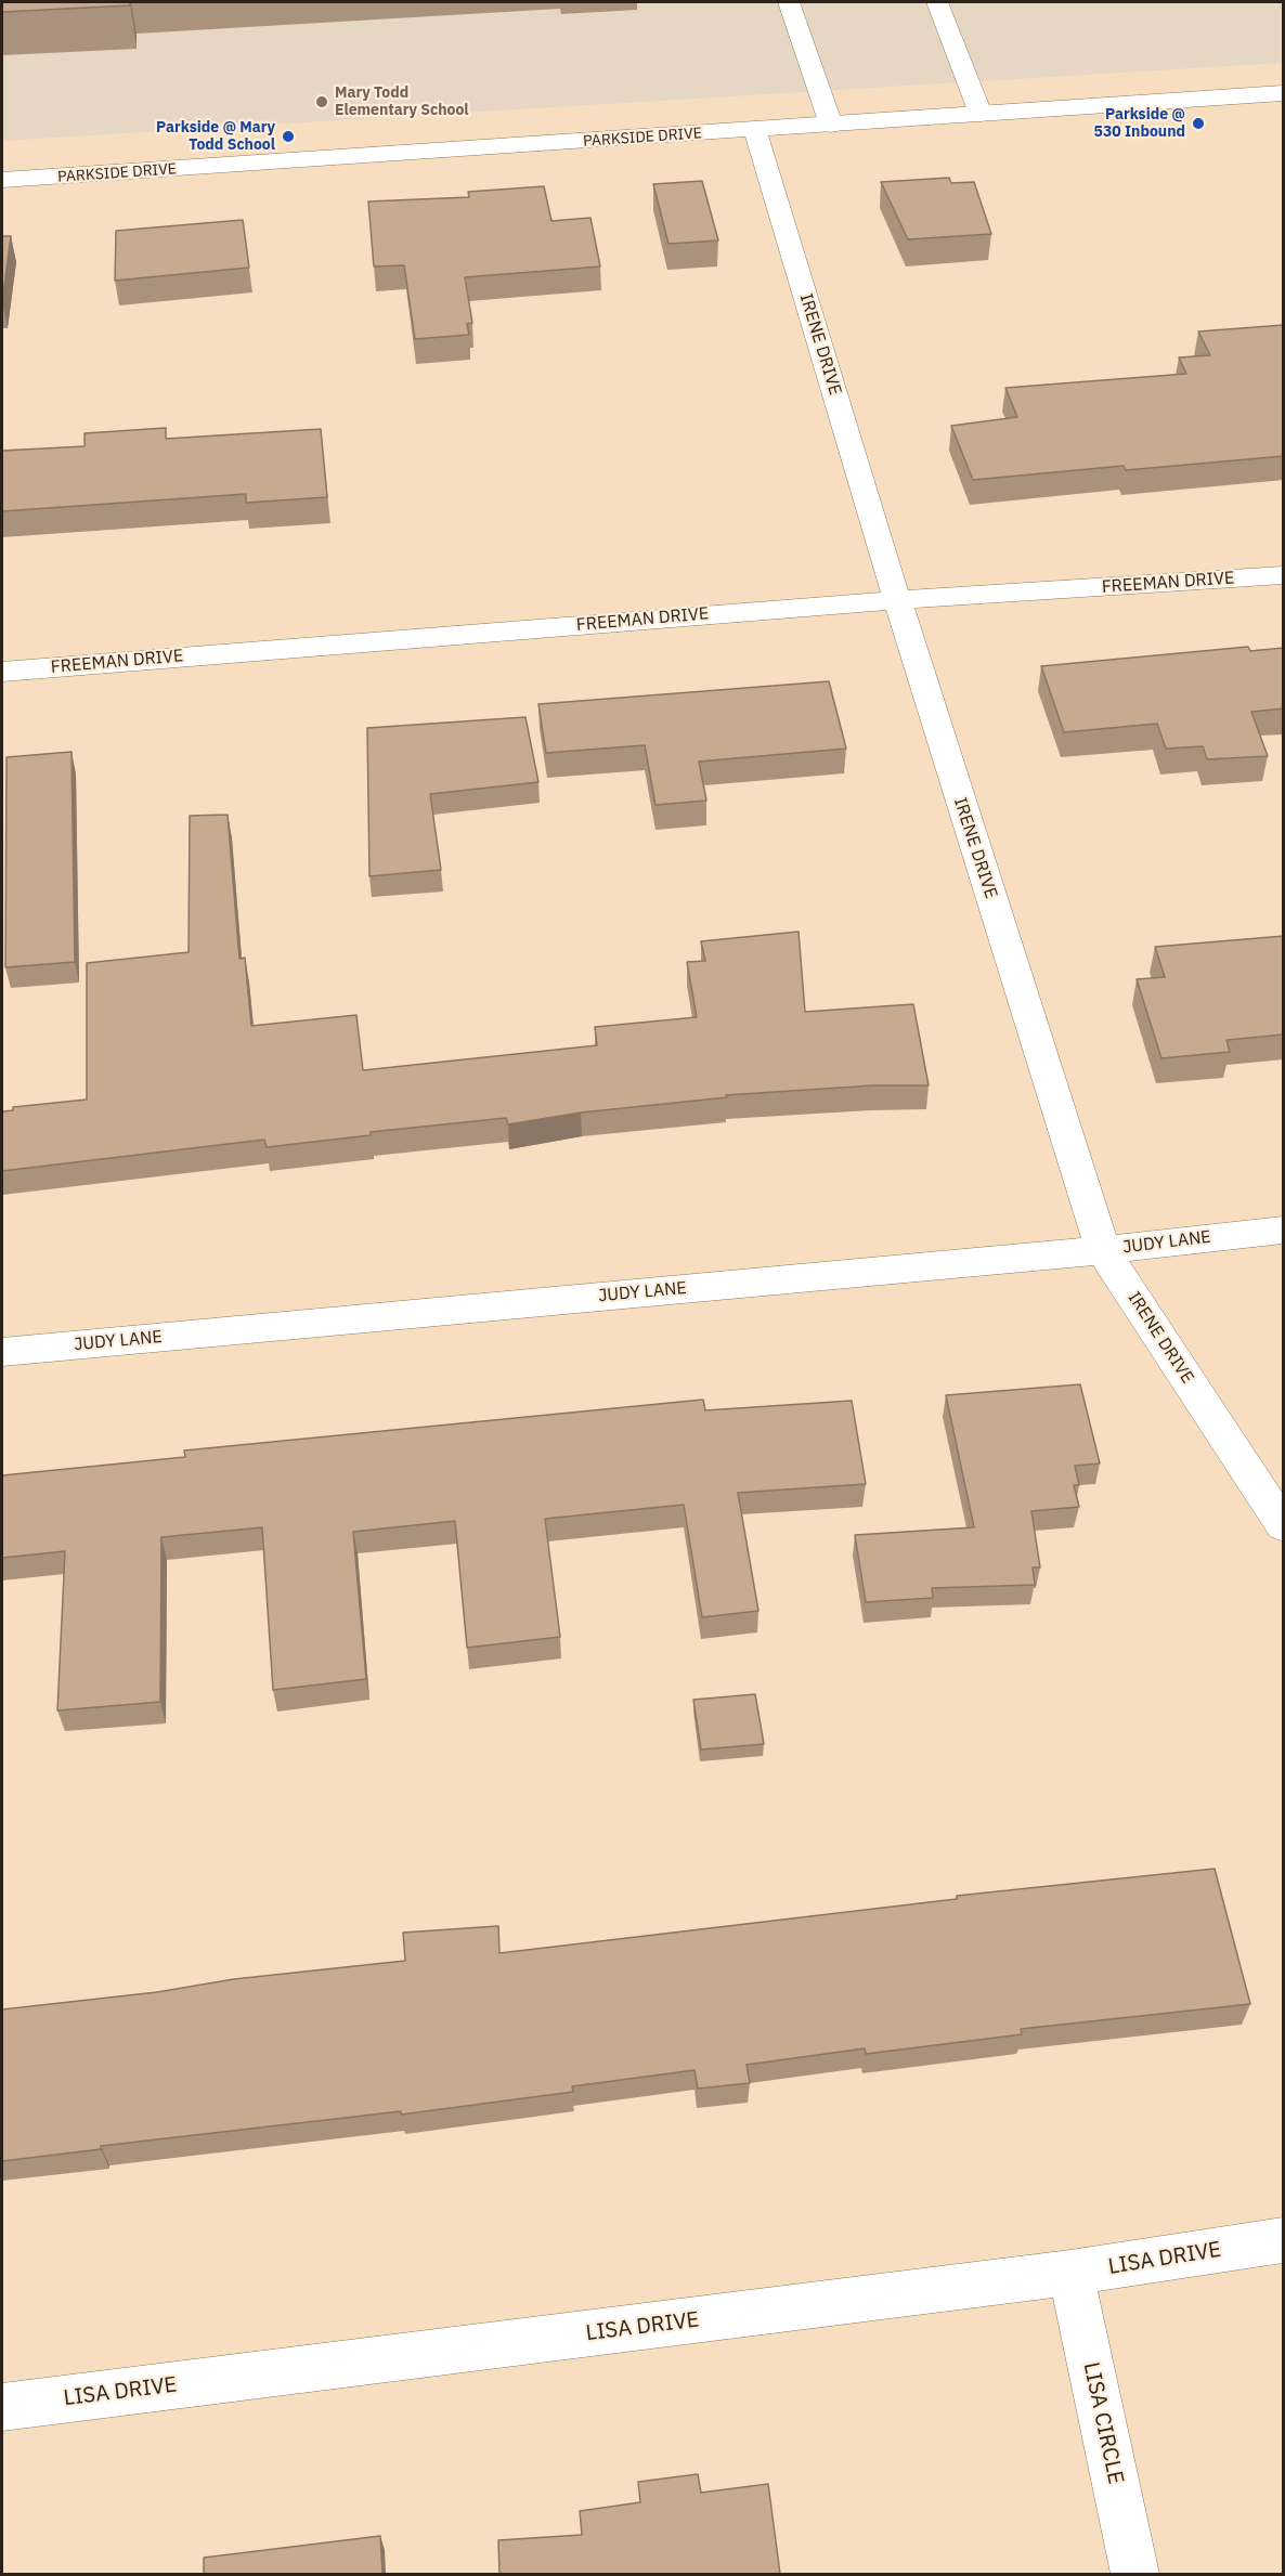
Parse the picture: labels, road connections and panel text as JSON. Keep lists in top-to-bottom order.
{
  "streets": {
    "street": [
      "PARKSIDE DRIVE",
      "IRENE DRIVE",
      "FREEMAN DRIVE",
      "JUDY LANE",
      "LISA DRIVE",
      "LISA CIRCLE"
    ]
  },
  "crossings": [
    ["PARKSIDE DRIVE", "IRENE DRIVE"],
    ["IRENE DRIVE", "FREEMAN DRIVE"],
    ["IRENE DRIVE", "JUDY LANE"],
    ["LISA DRIVE", "LISA CIRCLE"]
  ],
  "places": ["Mary Todd Elementary School", "Parkside @ 530 Inbound", "Parkside @ Mary Todd School"]
}
